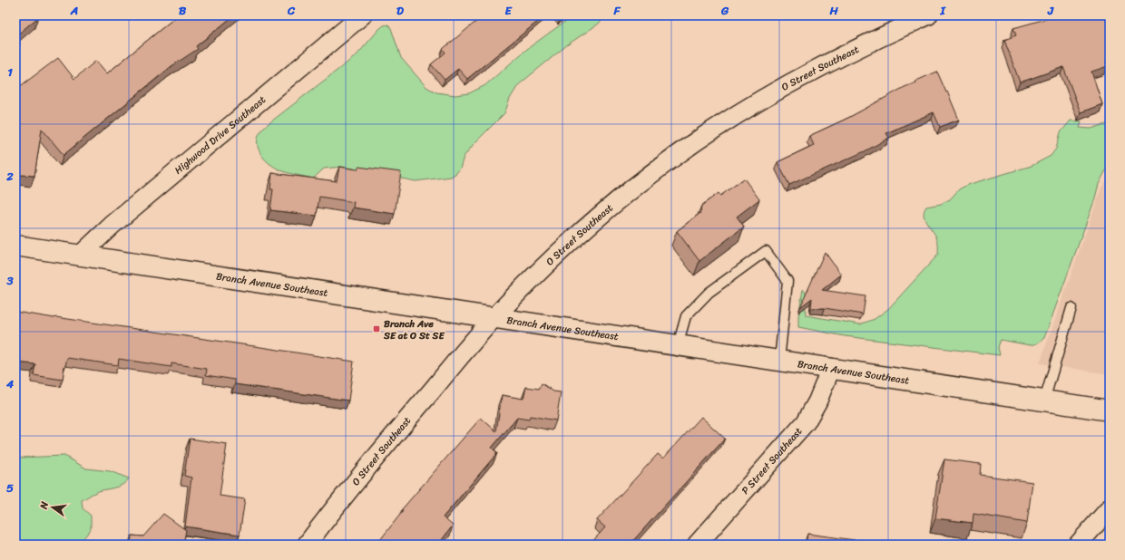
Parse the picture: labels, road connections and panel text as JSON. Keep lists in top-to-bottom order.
{
  "streets": {
    "main road": ["Branch Avenue Southeast"],
    "street": ["O Street Southeast", "Highwood Drive Southeast", "P Street Southeast"]
  },
  "crossings": [
    ["O Street Southeast", "Branch Avenue Southeast"],
    ["Highwood Drive Southeast", "Branch Avenue Southeast"],
    ["Branch Avenue Southeast", "P Street Southeast"]
  ],
  "places": {
    "transit": ["Branch Ave SE at O St SE"]
  },
  "north": "left",
  "grid": {
    "columns": [
      "A",
      "B",
      "C",
      "D",
      "E",
      "F",
      "G",
      "H",
      "I",
      "J"
    ],
    "rows": [
      "1",
      "2",
      "3",
      "4",
      "5"
    ]
  }
}
